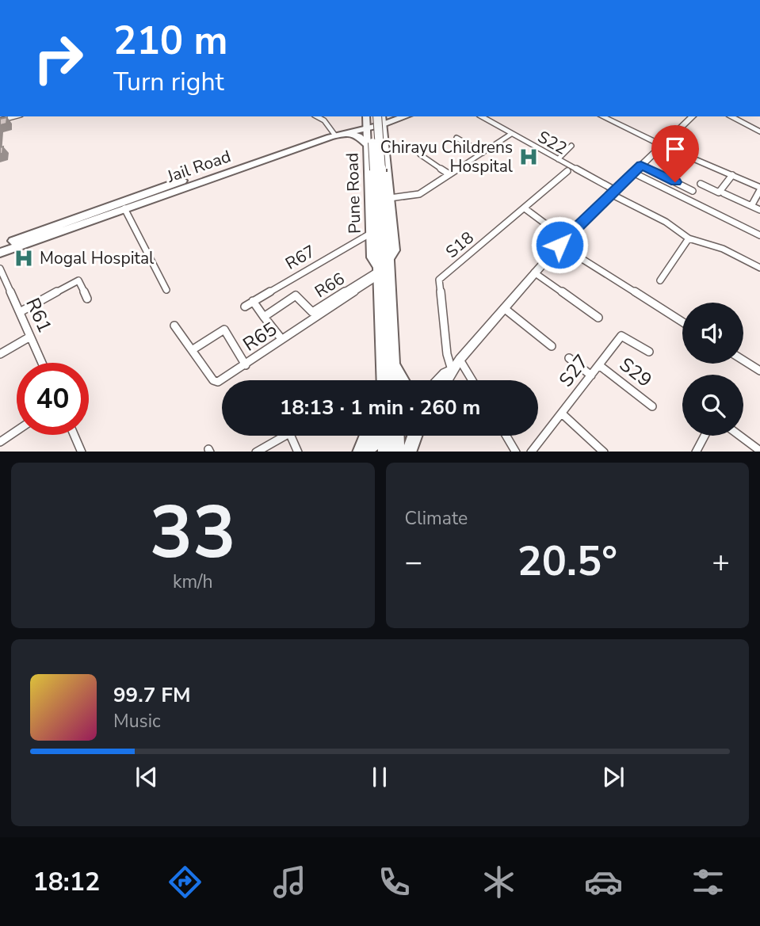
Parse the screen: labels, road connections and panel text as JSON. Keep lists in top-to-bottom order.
{
  "streets": {
    "main road": ["Jail Road", "Pune Road"],
    "street": [
      "S22",
      "S18",
      "R67",
      "R66",
      "R61",
      "R65",
      "S27",
      "S29"
    ]
  },
  "crossings": [
    ["Jail Road", "Pune Road"],
    ["Pune Road", "R67"],
    ["Pune Road", "R66"],
    ["R66", "R65"],
    ["S27", "S29"]
  ],
  "places": {
    "hospital": ["Chirayu Childrens Hospital", "Mogal Hospital"]
  },
  "page": {
    "turn": ["210 m", "Turn right"],
    "limit": "40",
    "trip": "18:13 · 1 min · 260 m",
    "tile": [
      ["33", "km/h"],
      "Climate"
    ],
    "heat": ["−", "20.5°", "+"],
    "song": ["99.7 FM", "Music"],
    "tabs": "18:12"
  }
}
